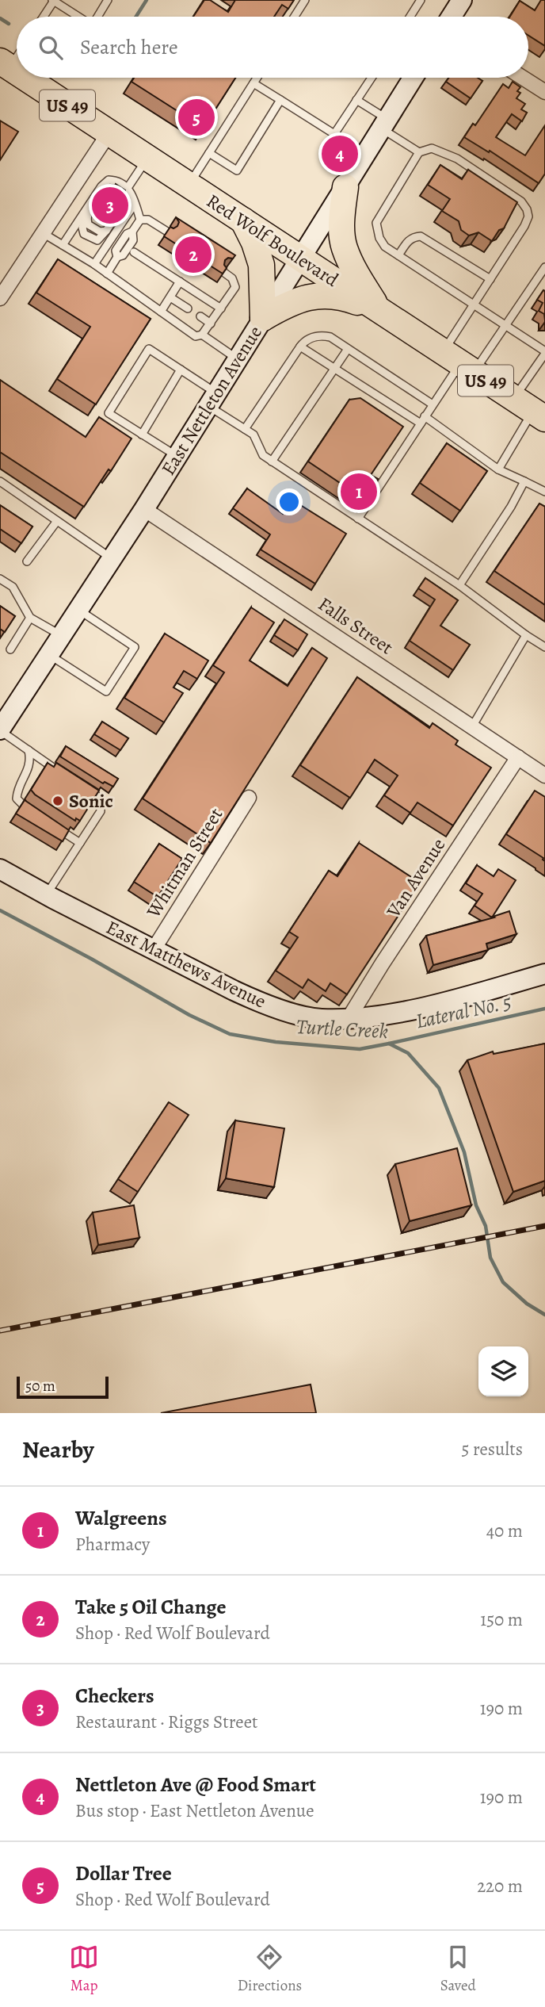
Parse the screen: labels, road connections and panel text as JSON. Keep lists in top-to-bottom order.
{
  "streets": {
    "highway": ["US 49", "Red Wolf Boulevard"],
    "main road": ["East Nettleton Avenue", "East Matthews Avenue"],
    "street": ["Falls Street", "Whitman Street", "Van Avenue"]
  },
  "crossings": [
    ["Red Wolf Boulevard", "East Nettleton Avenue"],
    ["East Nettleton Avenue", "Falls Street"],
    ["Falls Street", "Van Avenue"],
    ["Whitman Street", "East Matthews Avenue"],
    ["Van Avenue", "East Matthews Avenue"]
  ],
  "water": ["Lateral No. 5", "Turtle Creek"],
  "places": ["Sonic"],
  "scale_bar": "50 m",
  "page": {
    "search": "Search here",
    "pins": [
      "5",
      "4",
      "3",
      "2",
      "1"
    ],
    "scale": "50 m",
    "heading": ["Nearby", "5 results"],
    "list": [
      {
        "mark": "1",
        "name": "Walgreens",
        "note": "Pharmacy",
        "value": "40 m"
      },
      {
        "mark": "2",
        "name": "Take 5 Oil Change",
        "note": "Shop · Red Wolf Boulevard",
        "value": "150 m"
      },
      {
        "mark": "3",
        "name": "Checkers",
        "note": "Restaurant · Riggs Street",
        "value": "190 m"
      },
      {
        "mark": "4",
        "name": "Nettleton Ave @ Food Smart",
        "note": "Bus stop · East Nettleton Avenue",
        "value": "190 m"
      },
      {
        "mark": "5",
        "name": "Dollar Tree",
        "note": "Shop · Red Wolf Boulevard",
        "value": "220 m"
      }
    ],
    "nav": ["Map", "Directions", "Saved"]
  }
}
